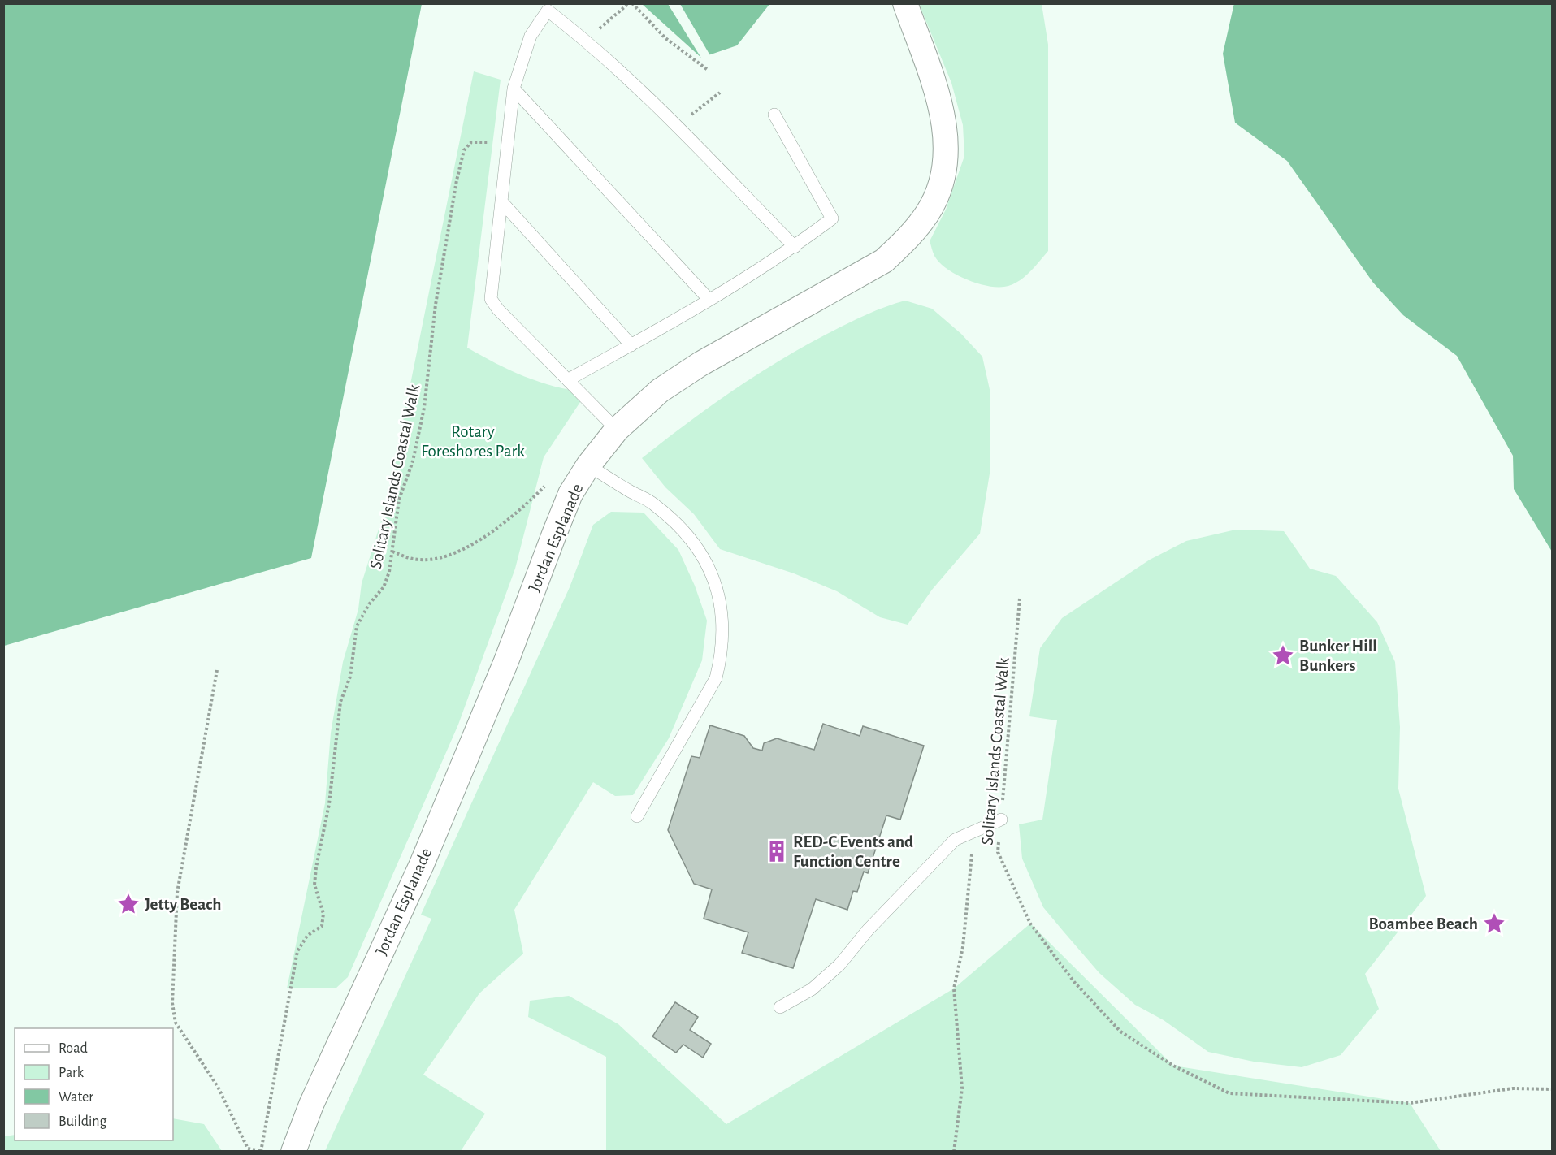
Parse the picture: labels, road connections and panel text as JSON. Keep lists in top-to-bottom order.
{
  "streets": {
    "street": ["Jordan Esplanade"],
    "path": ["Solitary Islands Coastal Walk"]
  },
  "parks": ["Rotary Foreshores Park"],
  "places": {
    "place": ["Bunker Hill Bunkers", "Jetty Beach", "Boambee Beach"],
    "building": ["RED-C Events and Function Centre"]
  },
  "legend": [
    "Road",
    "Park",
    "Water",
    "Building"
  ]
}
